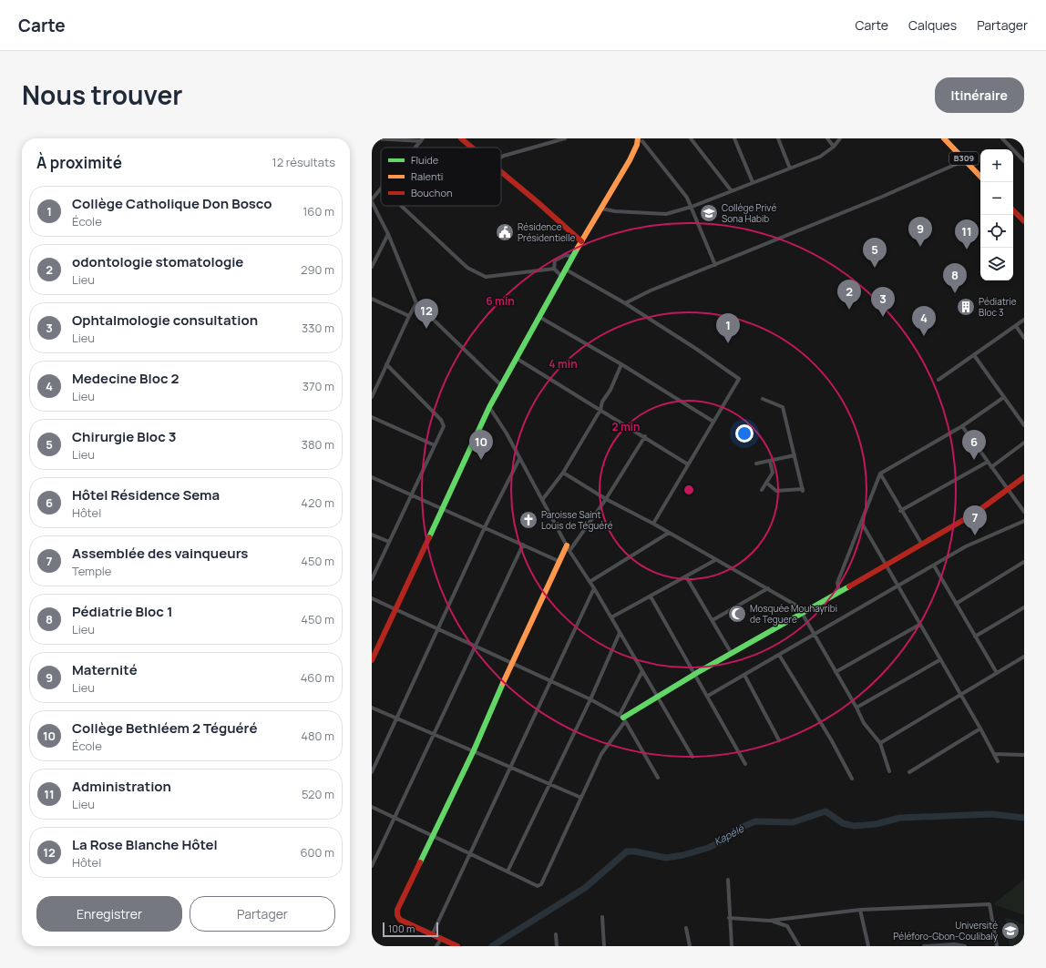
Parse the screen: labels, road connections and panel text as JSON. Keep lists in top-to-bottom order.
{
  "streets": {
    "street": ["B309"]
  },
  "water": ["Kapélé"],
  "places": {
    "school or university": ["Collège Privé Sona Habib", "Université Péléforo-Gbon-Coulibaly"],
    "public building": ["Résidence Présidentielle"],
    "building": ["Pédiatrie Bloc 3"],
    "church": ["Paroisse Saint Louis de Téguéré"],
    "mosque": ["Mosquée Mouhayribi de Teguere"]
  },
  "legend": ["Fluide", "Ralenti", "Bouchon"],
  "scale_bar": "100 m",
  "page": {
    "header": "Carte",
    "nav": ["Carte", "Calques", "Partager"],
    "title": "Nous trouver",
    "buttons": [
      "Itinéraire",
      ["Enregistrer", "Partager"]
    ],
    "heading": ["À proximité", "12 résultats"],
    "map_buttons": ["+", "−"],
    "list": [
      {
        "mark": "1",
        "name": "Collège Catholique Don Bosco",
        "note": "École",
        "value": "160 m"
      },
      {
        "mark": "2",
        "name": "odontologie stomatologie",
        "note": "Lieu",
        "value": "290 m"
      },
      {
        "mark": "3",
        "name": "Ophtalmologie consultation",
        "note": "Lieu",
        "value": "330 m"
      },
      {
        "mark": "4",
        "name": "Medecine Bloc 2",
        "note": "Lieu",
        "value": "370 m"
      },
      {
        "mark": "5",
        "name": "Chirurgie Bloc 3",
        "note": "Lieu",
        "value": "380 m"
      },
      {
        "mark": "6",
        "name": "Hôtel Résidence Sema",
        "note": "Hôtel",
        "value": "420 m"
      },
      {
        "mark": "7",
        "name": "Assemblée des vainqueurs",
        "note": "Temple",
        "value": "450 m"
      },
      {
        "mark": "8",
        "name": "Pédiatrie Bloc 1",
        "note": "Lieu",
        "value": "450 m"
      },
      {
        "mark": "9",
        "name": "Maternité",
        "note": "Lieu",
        "value": "460 m"
      },
      {
        "mark": "10",
        "name": "Collège Bethléem 2 Téguéré",
        "note": "École",
        "value": "480 m"
      },
      {
        "mark": "11",
        "name": "Administration",
        "note": "Lieu",
        "value": "520 m"
      },
      {
        "mark": "12",
        "name": "La Rose Blanche Hôtel",
        "note": "Hôtel",
        "value": "600 m"
      }
    ],
    "pins": [
      "9",
      "11",
      "5",
      "8",
      "2",
      "3",
      "12",
      "4",
      "1",
      "6",
      "10",
      "7"
    ],
    "scale": "100 m"
  },
  "rings": ["6 min", "4 min", "2 min"]
}
